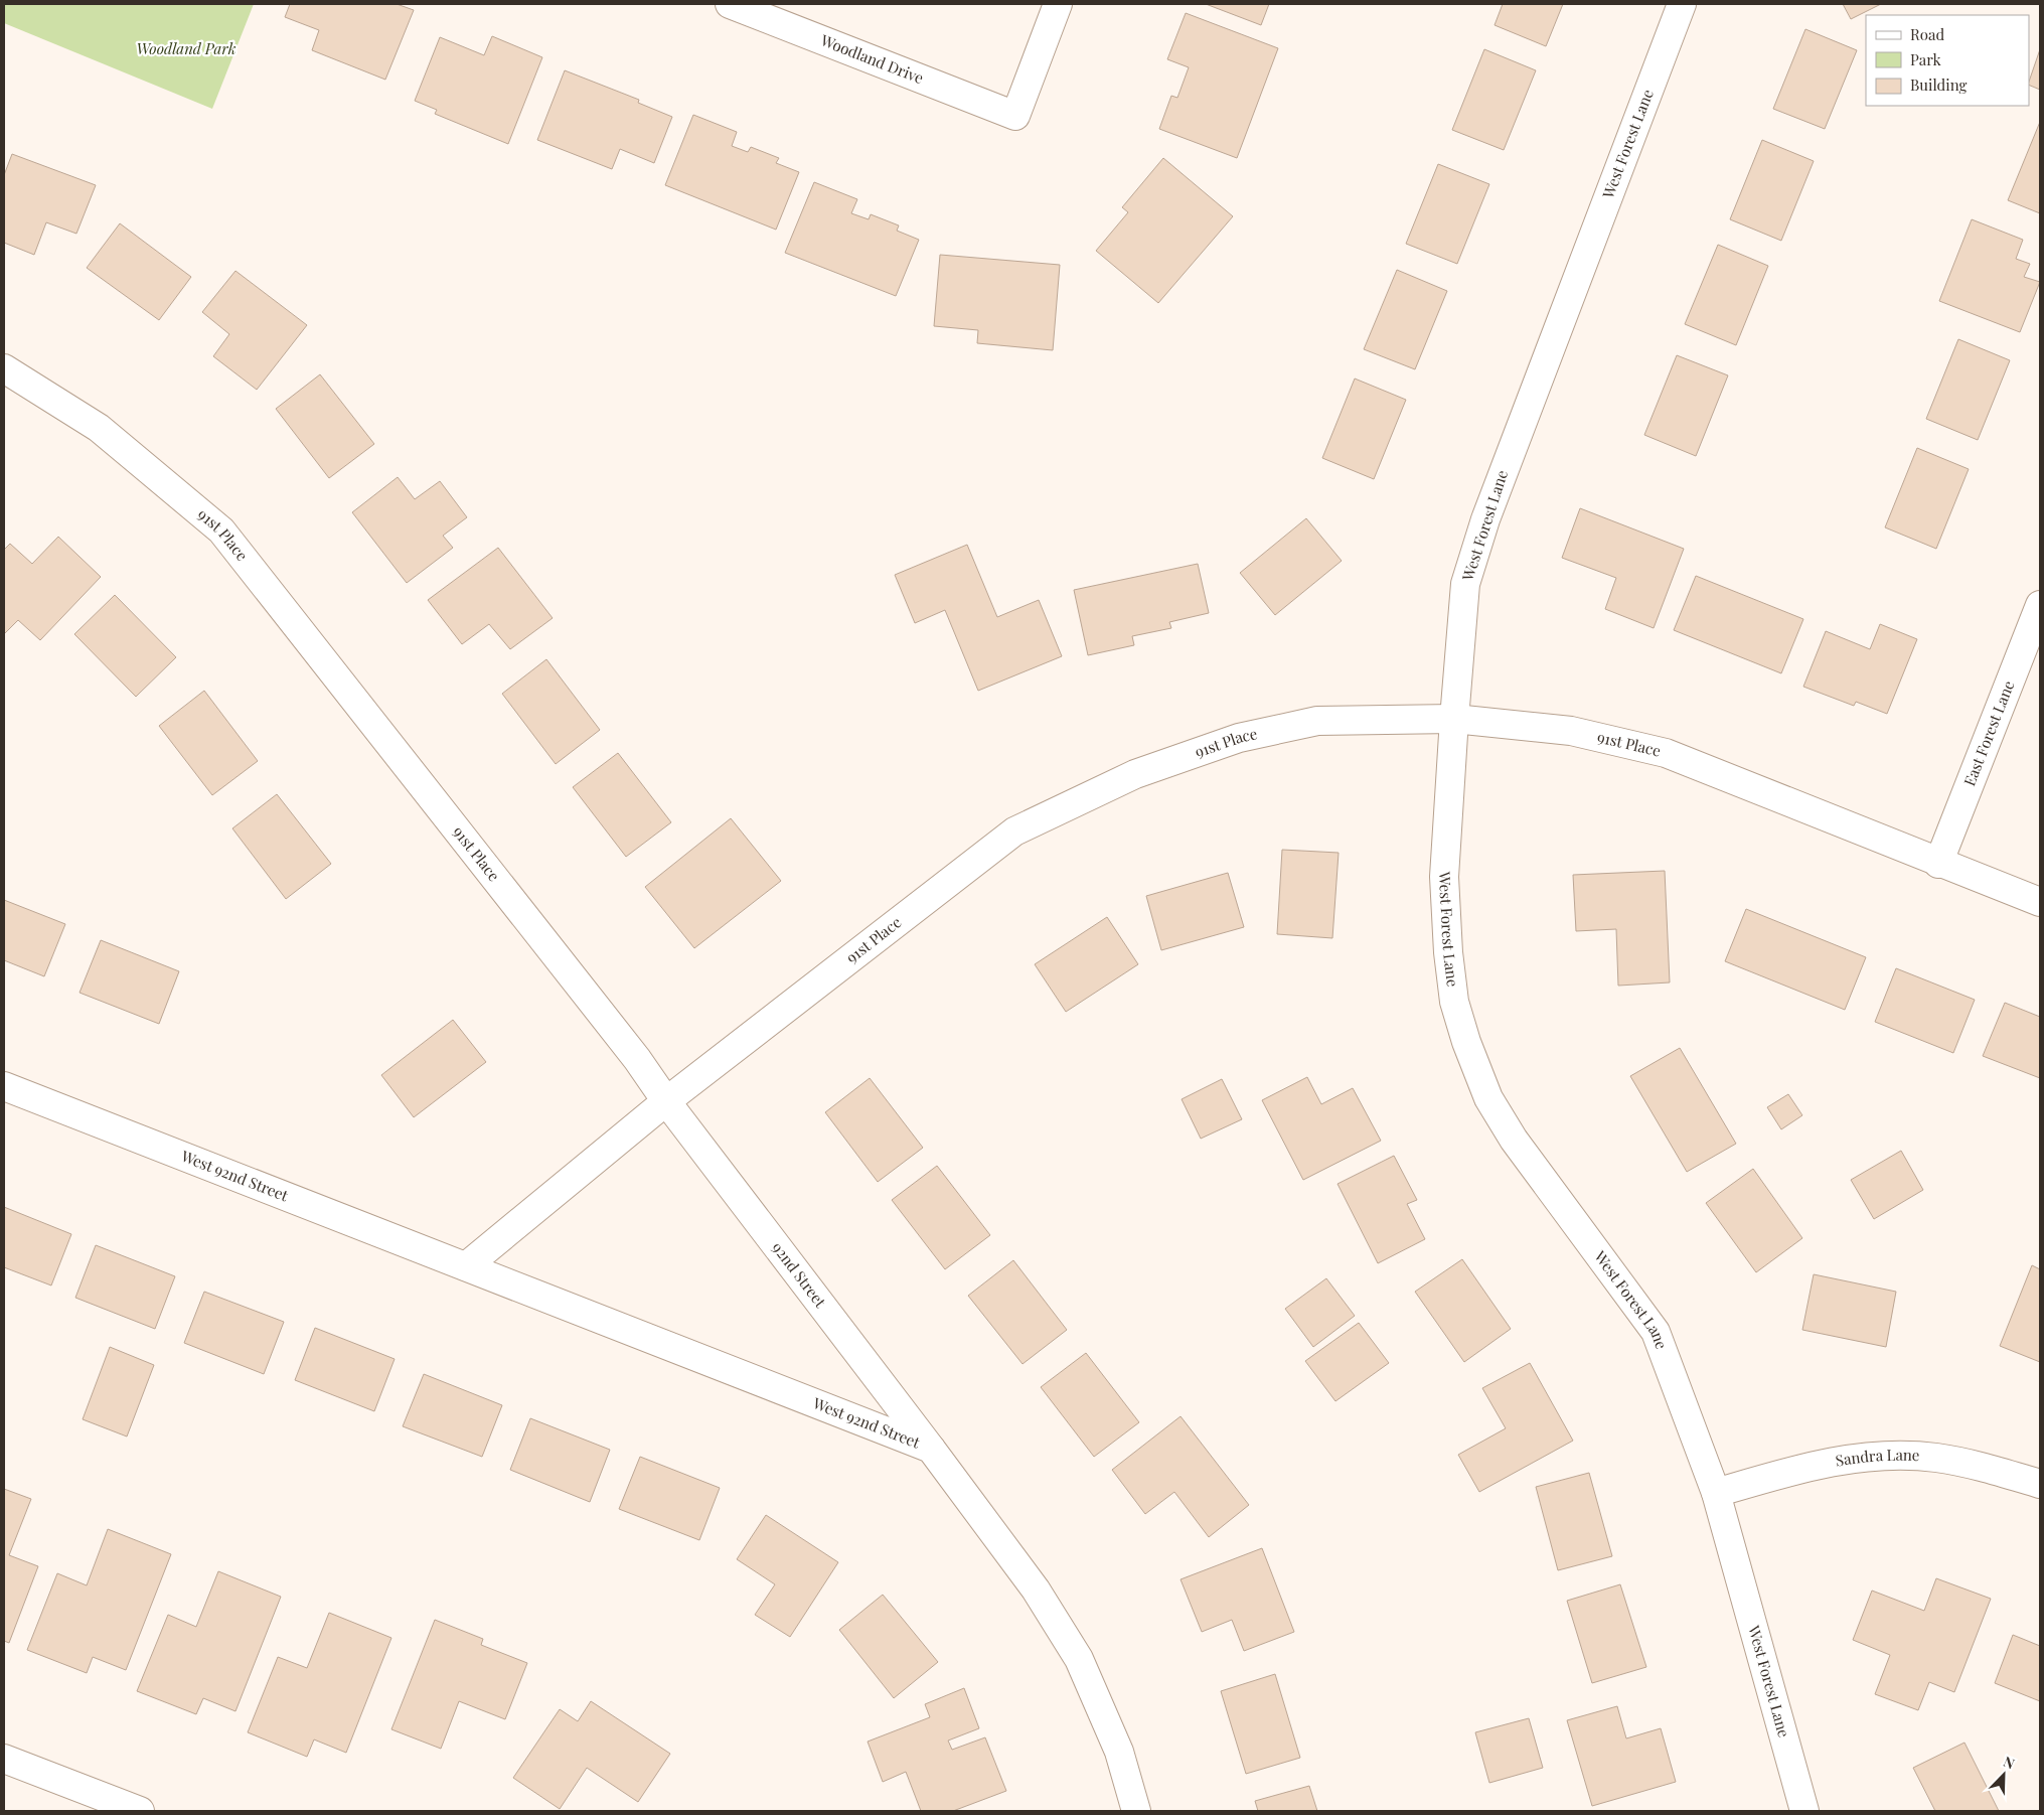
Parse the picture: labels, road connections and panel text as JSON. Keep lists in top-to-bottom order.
{
  "streets": {
    "street": [
      "Woodland Drive",
      "West Forest Lane",
      "91st Place",
      "East Forest Lane",
      "West 92nd Street",
      "92nd Street",
      "Sandra Lane"
    ]
  },
  "crossings": [
    ["West Forest Lane", "91st Place"],
    ["West Forest Lane", "Sandra Lane"],
    ["91st Place", "East Forest Lane"],
    ["91st Place", "92nd Street"],
    ["West 92nd Street", "92nd Street"]
  ],
  "parks": ["Woodland Park"],
  "legend": ["Road", "Park", "Building"],
  "north": "top right"
}
